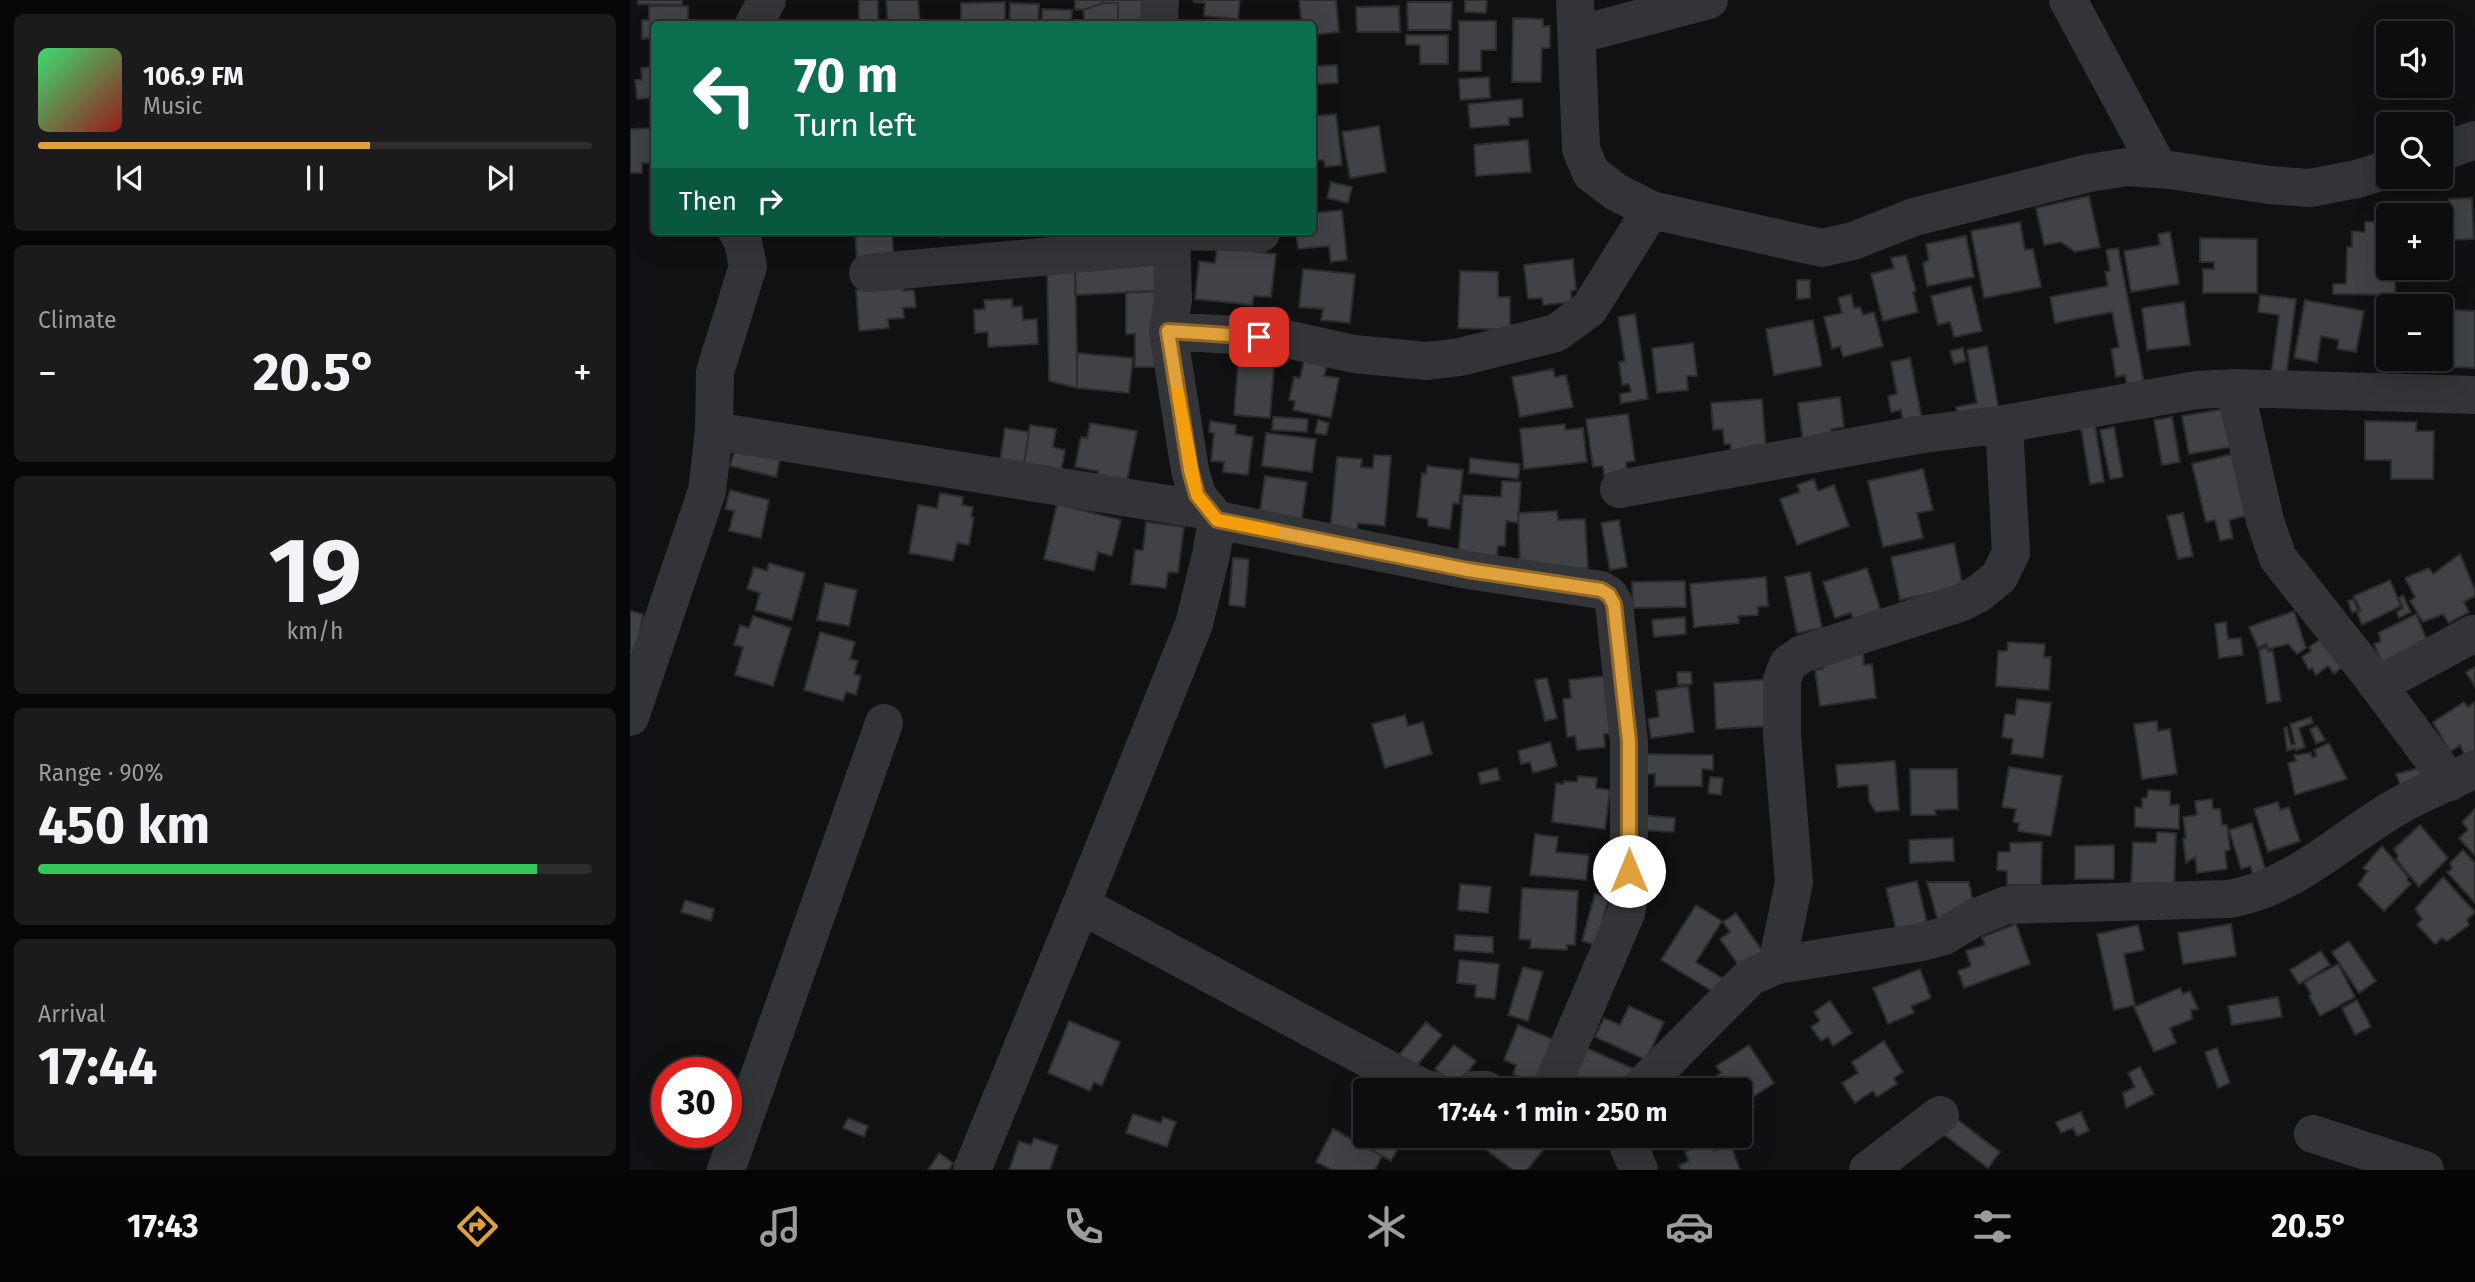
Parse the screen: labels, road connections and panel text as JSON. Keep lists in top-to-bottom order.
{
  "page": {
    "map_buttons": ["+", "−"],
    "turn": ["70 m", "Turn left"],
    "song": ["106.9 FM", "Music"],
    "then": "Then",
    "tile": [
      "Climate",
      ["19", "km/h"],
      ["Range · 90%", "450 km"],
      ["Arrival", "17:44"]
    ],
    "heat": ["−", "20.5°", "+"],
    "limit": "30",
    "trip": "17:44 · 1 min · 250 m",
    "tabs": ["17:43", "20.5°"]
  }
}
